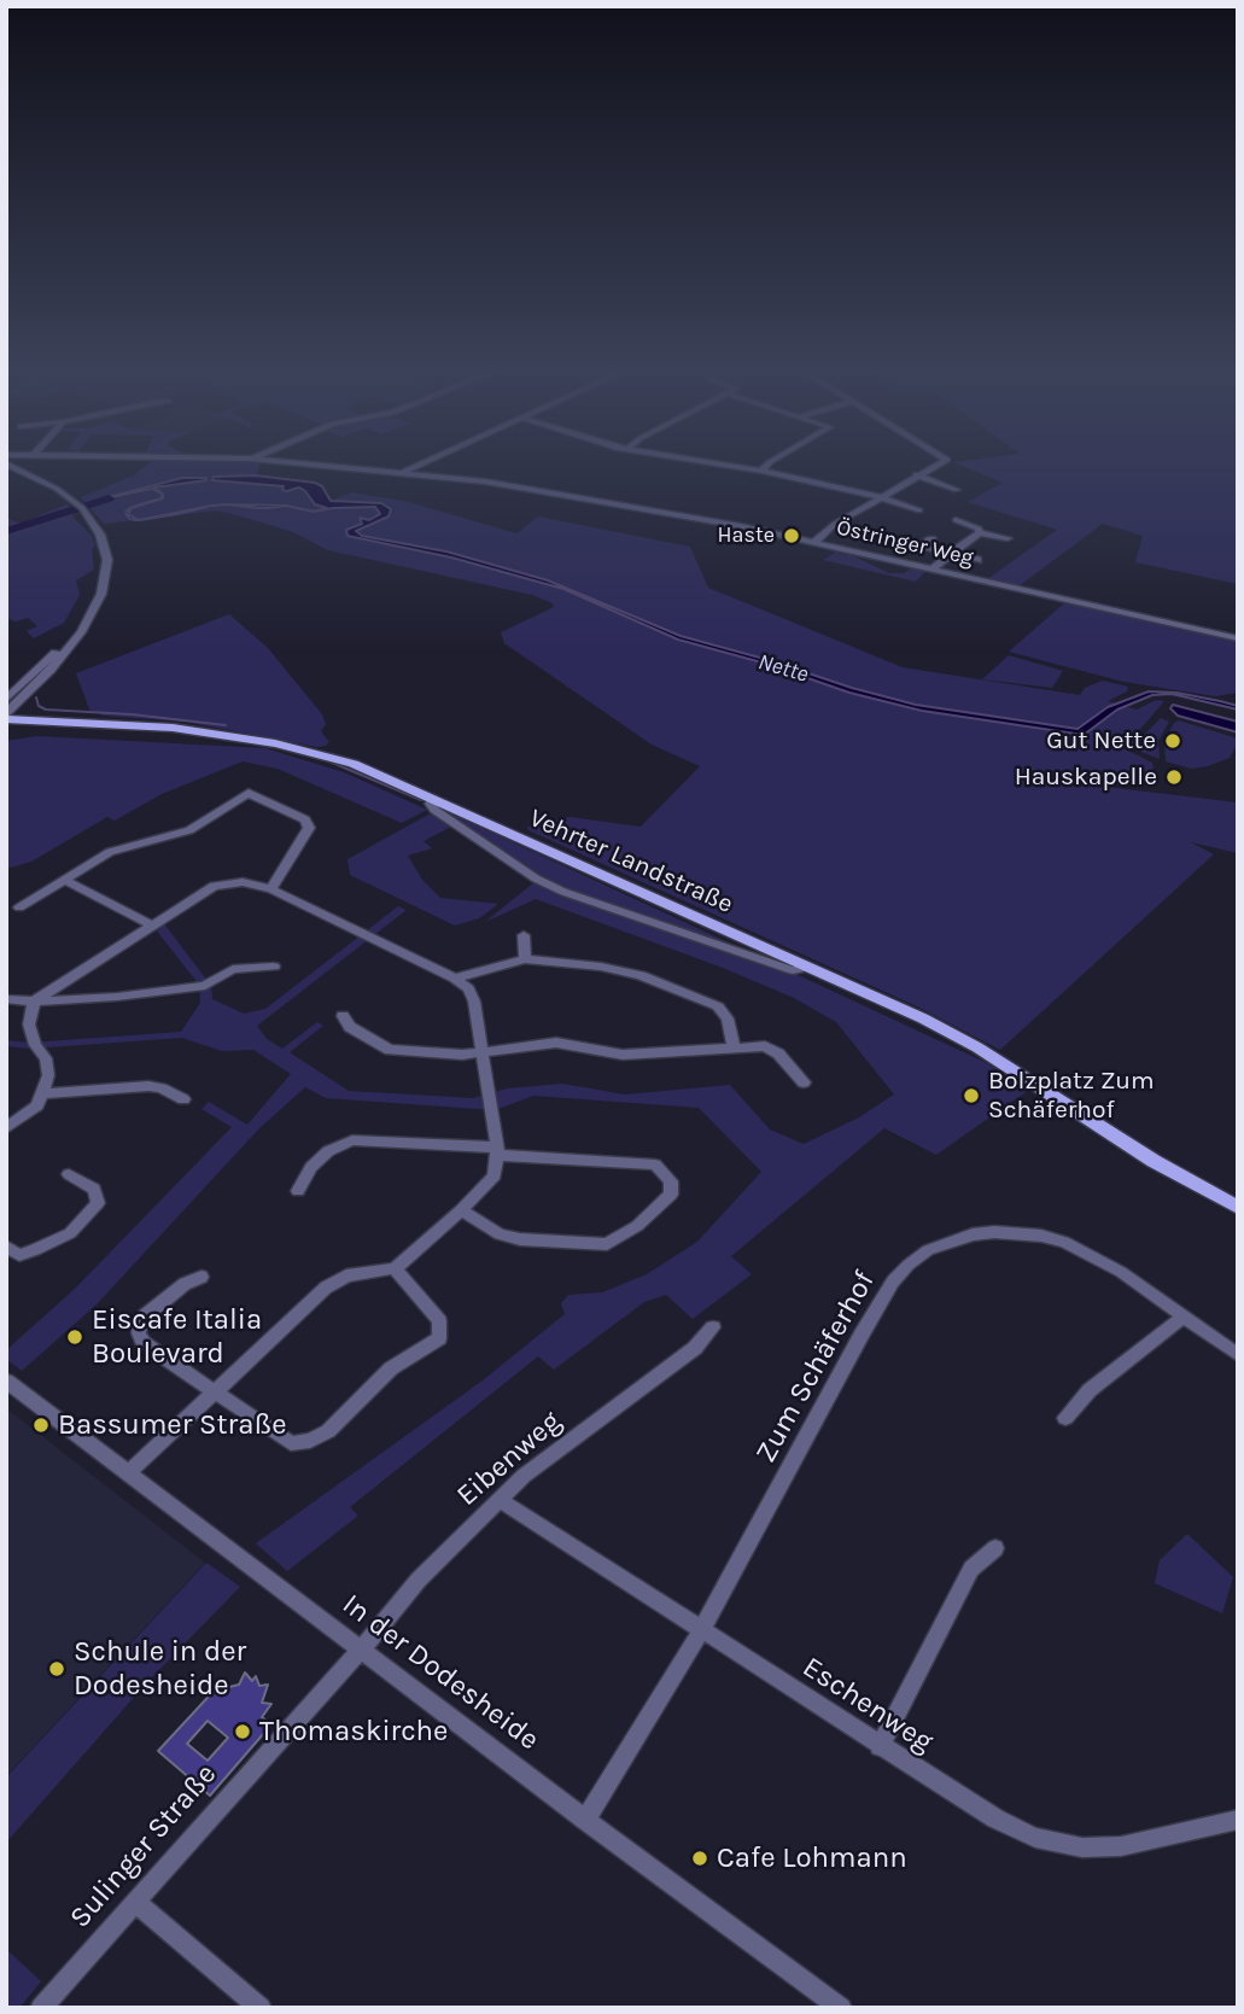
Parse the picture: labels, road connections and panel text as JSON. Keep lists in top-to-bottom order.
{
  "streets": {
    "main road": ["Vehrter Landstraße"],
    "street": [
      "Östringer Weg",
      "Zum Schäferhof",
      "Eibenweg",
      "In der Dodesheide",
      "Eschenweg",
      "Sulinger Straße"
    ]
  },
  "crossings": [
    ["Zum Schäferhof", "In der Dodesheide"],
    ["Zum Schäferhof", "Eschenweg"],
    ["Eibenweg", "In der Dodesheide"],
    ["Eibenweg", "Eschenweg"],
    ["Eibenweg", "Sulinger Straße"],
    ["In der Dodesheide", "Sulinger Straße"]
  ],
  "water": ["Nette"],
  "places": [
    "Haste",
    "Gut Nette",
    "Hauskapelle",
    "Bolzplatz Zum Schäferhof",
    "Eiscafe Italia Boulevard",
    "Bassumer Straße",
    "Schule in der Dodesheide",
    "Thomaskirche",
    "Cafe Lohmann"
  ]
}
